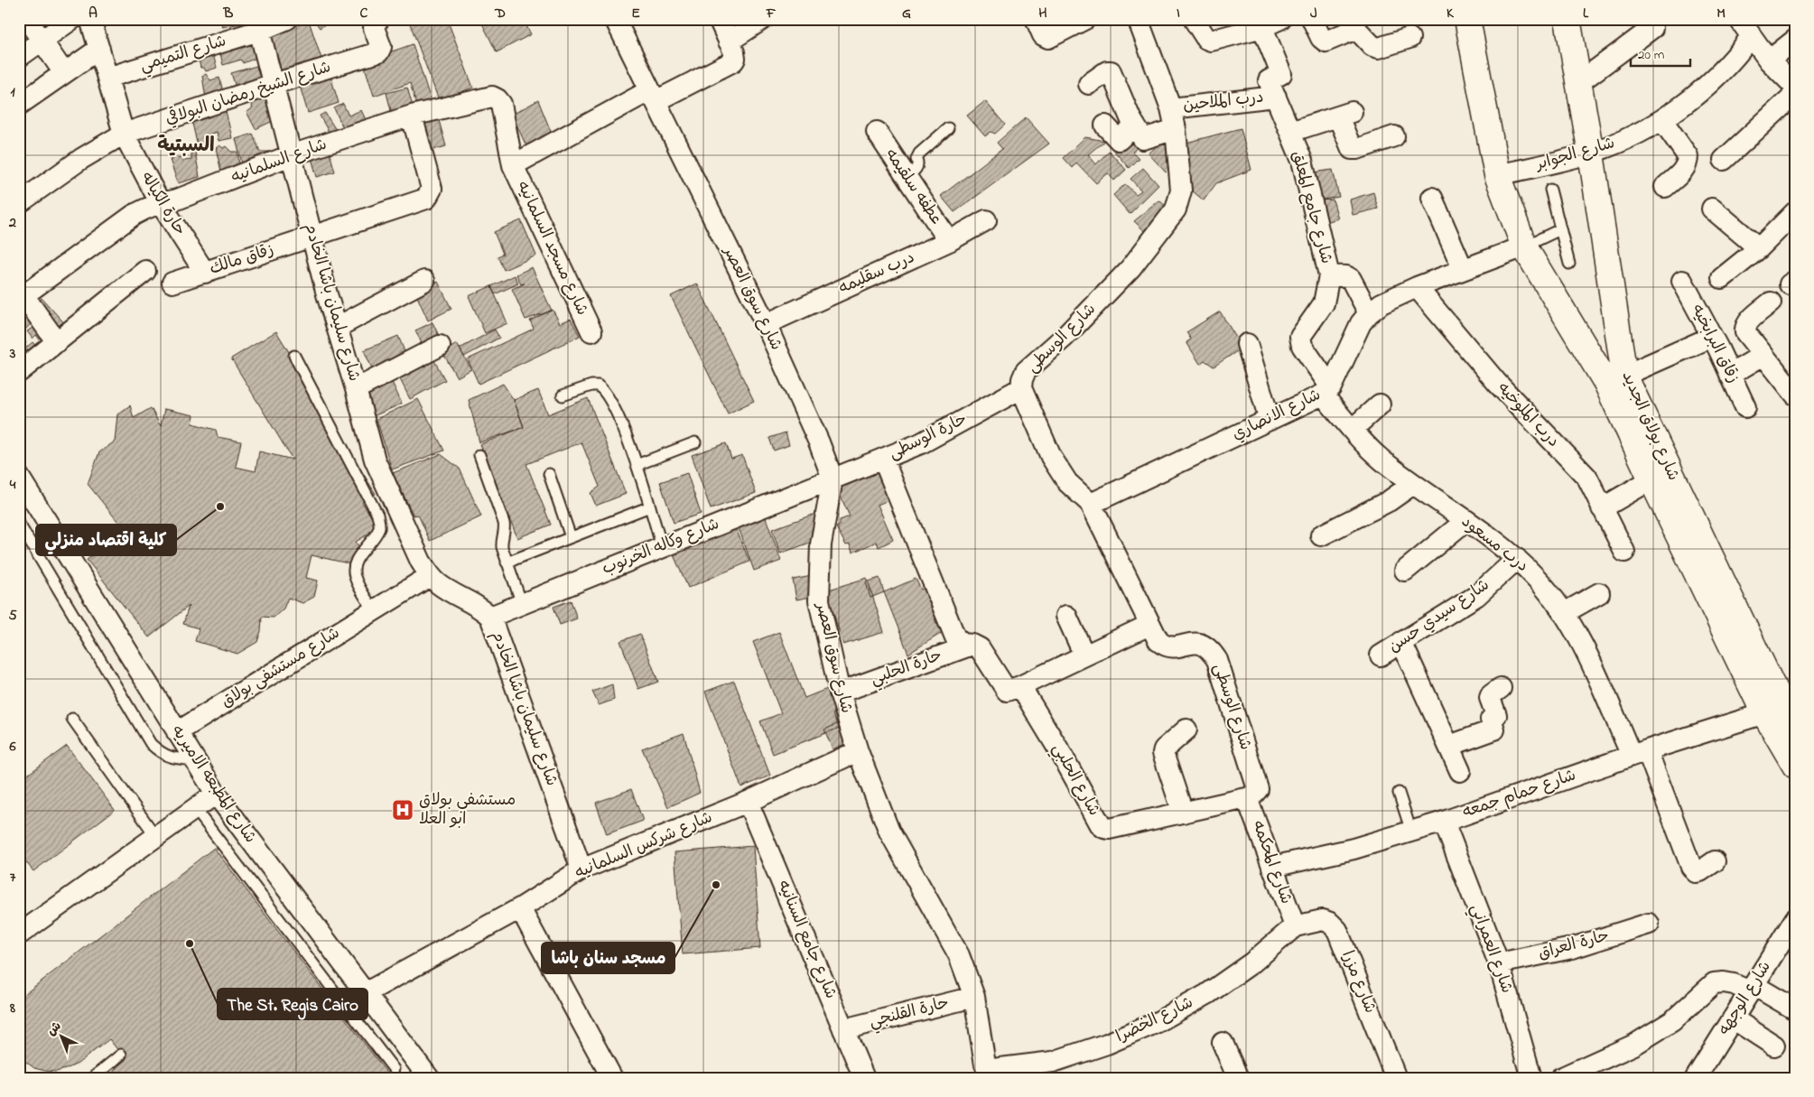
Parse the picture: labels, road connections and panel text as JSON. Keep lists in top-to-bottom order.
{
  "streets": {
    "street": [
      "شارع التميمي",
      "شارع الشيخ رمضان البولاقي",
      "درب الملاحين",
      "شارع الجوابر",
      "شارع السلمانيه",
      "عطفه سلقيمه",
      "حارة الكياله",
      "شارع جامع المعلق",
      "شارع مسجد السلمانيه",
      "زقاق مالك",
      "درب سقليمه",
      "شارع سوق العصر",
      "شارع سليمان باشا الخادم",
      "شارع الوسطى",
      "زقاق البرابخيه",
      "شارع الانصاري",
      "درب الملوخيه",
      "شارع بولاق الجديد",
      "حارة الوسطى",
      "درب مسعود",
      "شارع وكاله الخرنوب",
      "شارع سيدي حسن",
      "شارع مستشفى بولاق",
      "حارة الحلبي",
      "شارع الحلبي",
      "شارع المطبعه الاميريه",
      "شارع حمام جمعه",
      "شارع شركس السلمانيه",
      "شارع المحكمه",
      "شارع جامع السنانيه",
      "حارة العراق",
      "شارع العمراني",
      "شارع مزرا",
      "شارع الوجهه",
      "حارة القلنجي",
      "شارع الخضرا"
    ]
  },
  "crossings": [
    ["شارع التميمي", "حارة الكياله"],
    ["شارع التميمي", "شارع سليمان باشا الخادم"],
    ["شارع الشيخ رمضان البولاقي", "حارة الكياله"],
    ["شارع الشيخ رمضان البولاقي", "شارع سليمان باشا الخادم"],
    ["درب الملاحين", "شارع جامع المعلق"],
    ["درب الملاحين", "شارع الوسطى"],
    ["شارع الجوابر", "شارع بولاق الجديد"],
    ["شارع السلمانيه", "حارة الكياله"],
    ["شارع السلمانيه", "شارع مسجد السلمانيه"],
    ["شارع السلمانيه", "زقاق مالك"],
    ["شارع السلمانيه", "شارع سليمان باشا الخادم"],
    ["عطفه سلقيمه", "درب سقليمه"],
    ["حارة الكياله", "زقاق مالك"],
    ["شارع جامع المعلق", "شارع الانصاري"],
    ["شارع جامع المعلق", "درب مسعود"],
    ["زقاق مالك", "شارع سليمان باشا الخادم"],
    ["درب سقليمه", "شارع سوق العصر"],
    ["شارع سوق العصر", "حارة الوسطى"],
    ["شارع سوق العصر", "شارع وكاله الخرنوب"],
    ["شارع سوق العصر", "حارة الحلبي"],
    ["شارع سوق العصر", "شارع شركس السلمانيه"],
    ["شارع سوق العصر", "حارة القلنجي"],
    ["شارع سوق العصر", "شارع الخضرا"],
    ["شارع سليمان باشا الخادم", "شارع وكاله الخرنوب"],
    ["شارع سليمان باشا الخادم", "شارع شركس السلمانيه"],
    ["شارع الوسطى", "شارع الانصاري"],
    ["شارع الوسطى", "حارة الوسطى"],
    ["شارع الوسطى", "شارع الحلبي"],
    ["شارع الوسطى", "شارع المحكمه"],
    ["شارع الانصاري", "درب الملوخيه"],
    ["شارع الانصاري", "درب مسعود"],
    ["شارع بولاق الجديد", "شارع حمام جمعه"],
    ["حارة الوسطى", "شارع وكاله الخرنوب"],
    ["درب مسعود", "شارع سيدي حسن"],
    ["درب مسعود", "شارع حمام جمعه"],
    ["شارع مستشفى بولاق", "شارع المطبعه الاميريه"],
    ["شارع الحلبي", "شارع المحكمه"],
    ["شارع المطبعه الاميريه", "شارع شركس السلمانيه"],
    ["شارع حمام جمعه", "شارع المحكمه"],
    ["شارع حمام جمعه", "شارع العمراني"],
    ["شارع شركس السلمانيه", "شارع جامع السنانيه"],
    ["شارع المحكمه", "شارع مزرا"],
    ["شارع المحكمه", "شارع الخضرا"],
    ["شارع جامع السنانيه", "حارة القلنجي"],
    ["حارة العراق", "شارع العمراني"],
    ["شارع مزرا", "شارع الخضرا"]
  ],
  "districts": ["السبتية"],
  "places": {
    "other": ["كلية اقتصاد منزلي", "مسجد سنان باشا", "The St. Regis Cairo"],
    "hospital": ["مستشفي بولاق ابو العلا"]
  },
  "scale_bar": "20 m",
  "north": "top left",
  "grid": {
    "columns": [
      "A",
      "B",
      "C",
      "D",
      "E",
      "F",
      "G",
      "H",
      "I",
      "J",
      "K",
      "L",
      "M"
    ],
    "rows": [
      "1",
      "2",
      "3",
      "4",
      "5",
      "6",
      "7",
      "8"
    ]
  }
}
